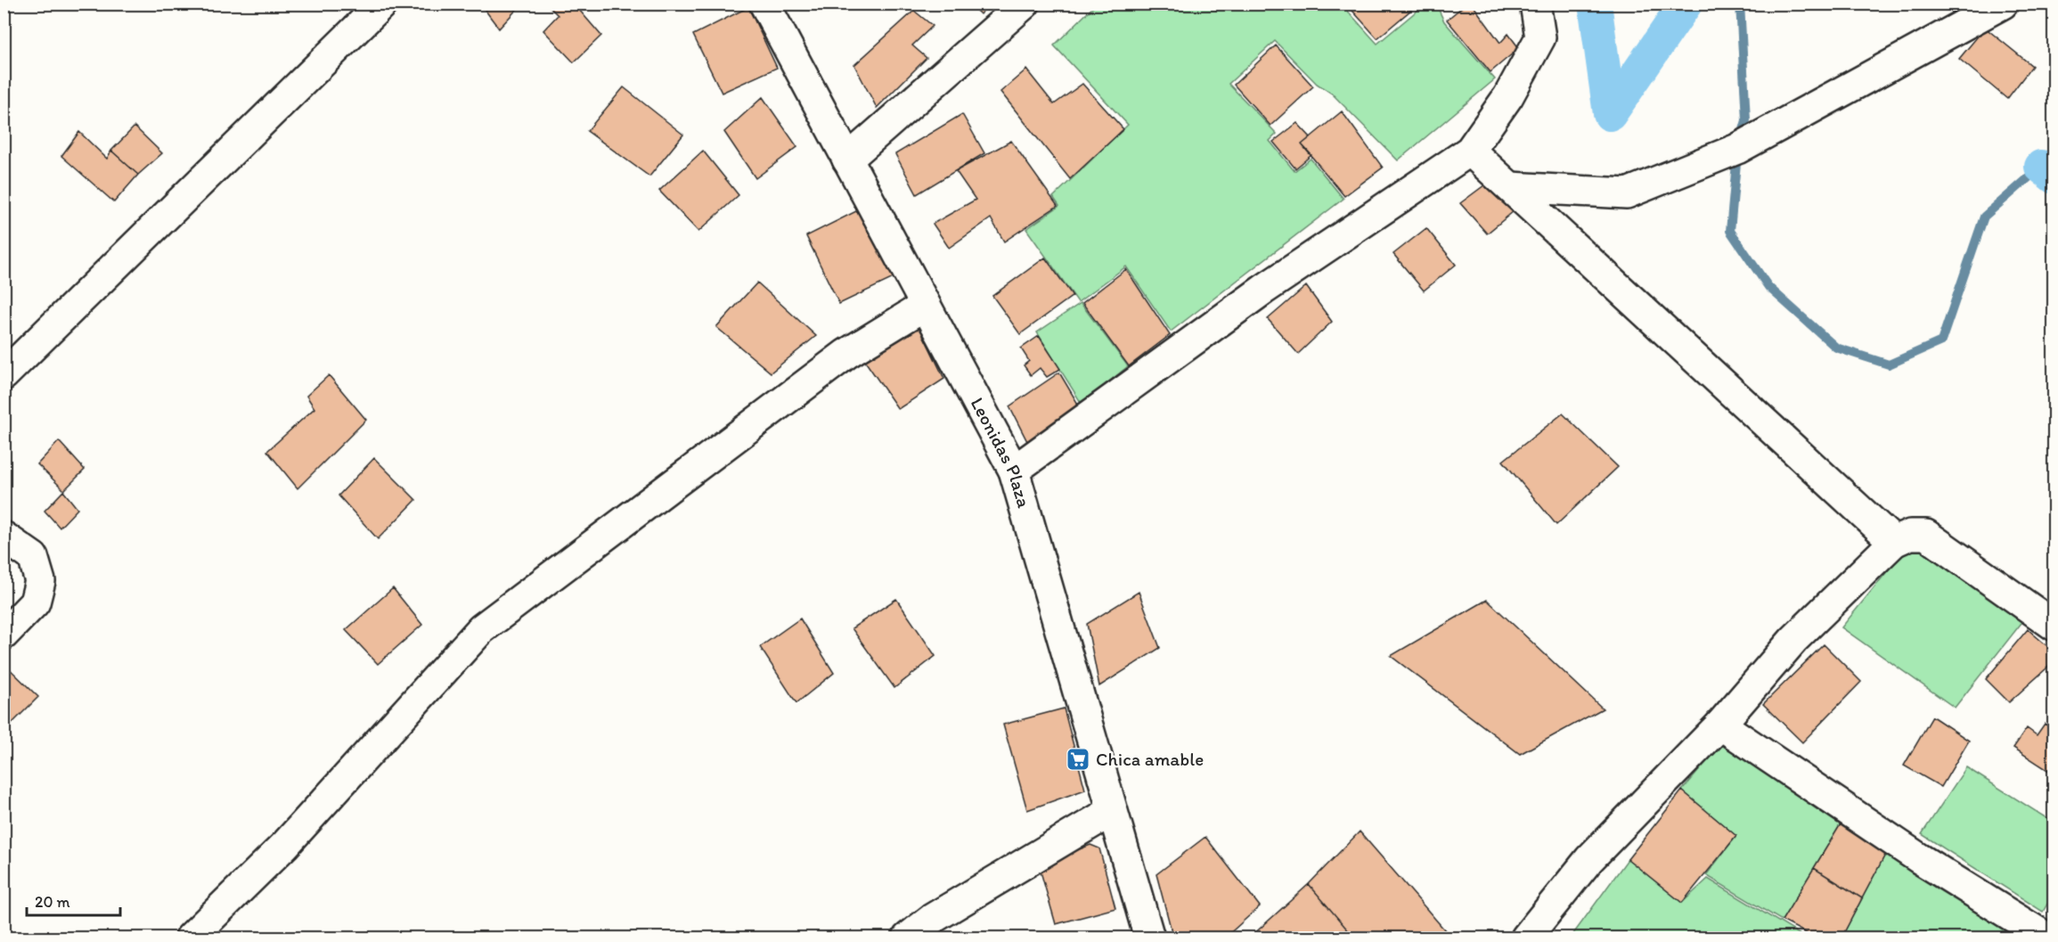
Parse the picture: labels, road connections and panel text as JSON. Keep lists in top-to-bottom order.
{
  "streets": {
    "street": ["Leonidas Plaza"]
  },
  "places": {
    "supermarket": ["Chica amable"]
  },
  "scale_bar": "20 m"
}
